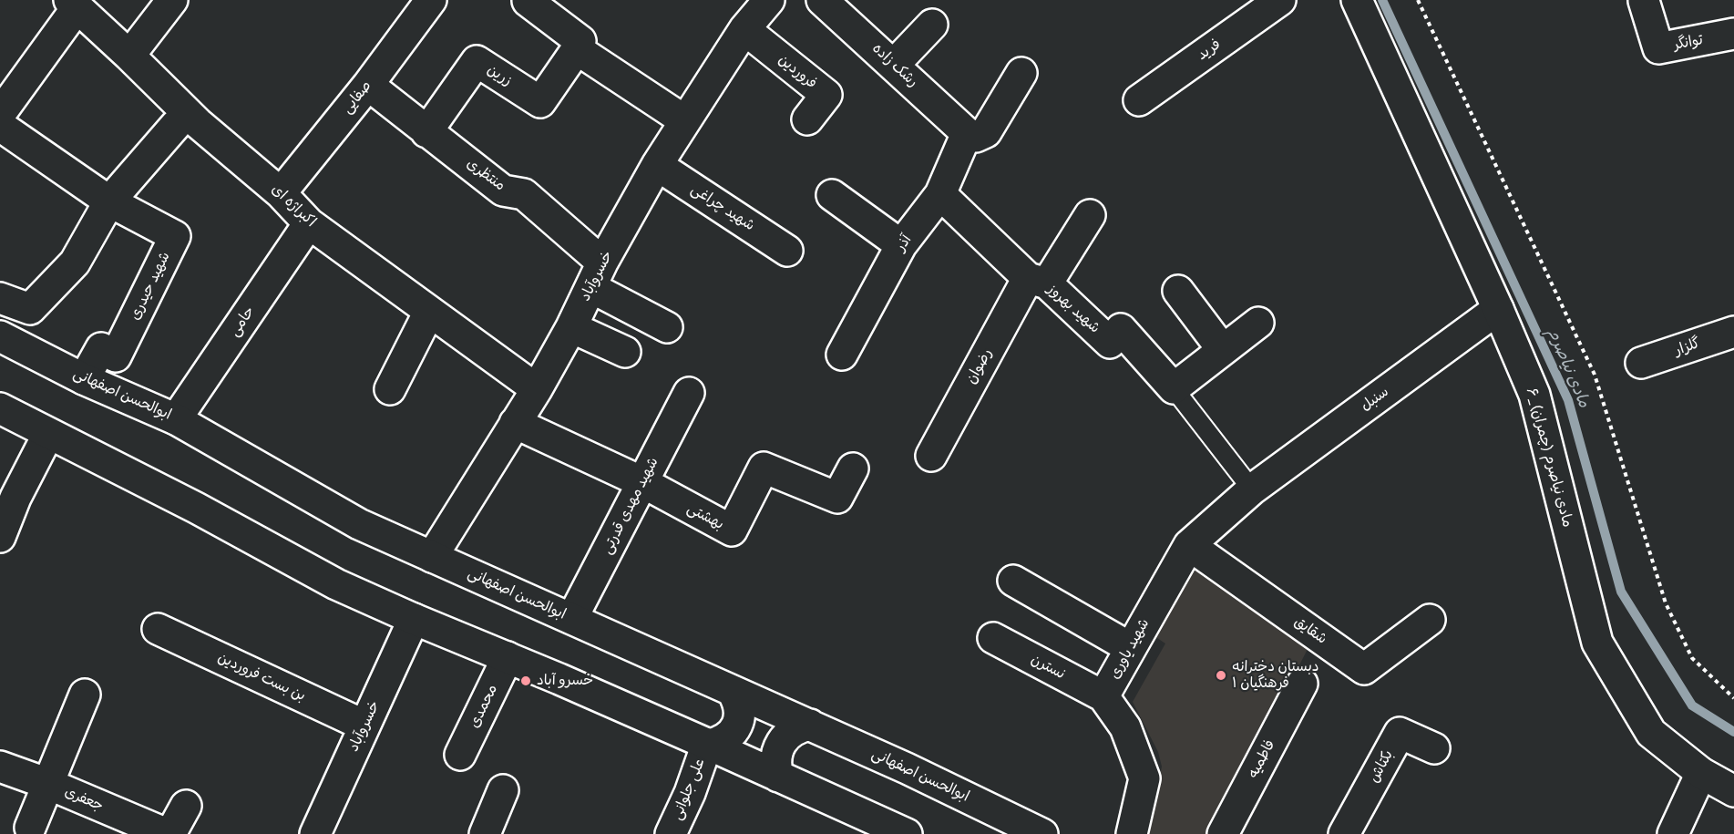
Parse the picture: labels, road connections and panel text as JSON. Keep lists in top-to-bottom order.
{
  "streets": {
    "street": [
      "توانگر",
      "فرید",
      "رشک زاده",
      "فروردین",
      "زرین",
      "صفایی",
      "منتظری",
      "اکبراژه ای",
      "شهید چراغی",
      "آذر",
      "خسروآباد",
      "شهید حیدری",
      "شهید بهروز",
      "حامی",
      "گلزار",
      "رضوان",
      "ابوالحسن اصفهانی",
      "سنبل",
      "۶_مادی نیاصرم (چمران)",
      "شهید مهدی قدرتی",
      "بهشتی",
      "شقایق",
      "شهید یاوری",
      "نسترن",
      "بن بست فروردین",
      "محمدی",
      "فاطمیه",
      "بکتاش",
      "علی جلوانی",
      "جعفری"
    ]
  },
  "crossings": [
    ["رشک زاده", "آذر"],
    ["فروردین", "خسروآباد"],
    ["زرین", "منتظری"],
    ["صفایی", "منتظری"],
    ["صفایی", "اکبراژه ای"],
    ["منتظری", "خسروآباد"],
    ["اکبراژه ای", "خسروآباد"],
    ["اکبراژه ای", "حامی"],
    ["شهید چراغی", "خسروآباد"],
    ["آذر", "شهید بهروز"],
    ["خسروآباد", "ابوالحسن اصفهانی"],
    ["خسروآباد", "بهشتی"],
    ["خسروآباد", "بن بست فروردین"],
    ["شهید حیدری", "ابوالحسن اصفهانی"],
    ["شهید بهروز", "رضوان"],
    ["شهید بهروز", "سنبل"],
    ["شهید بهروز", "شهید یاوری"],
    ["حامی", "ابوالحسن اصفهانی"],
    ["ابوالحسن اصفهانی", "شهید مهدی قدرتی"],
    ["سنبل", "۶_مادی نیاصرم (چمران)"],
    ["سنبل", "شهید یاوری"],
    ["شهید مهدی قدرتی", "بهشتی"],
    ["شقایق", "شهید یاوری"],
    ["شهید یاوری", "نسترن"]
  ],
  "water": ["مادی نیاصرم"],
  "places": ["دبستان دخترانه فرهنگیان ۱", "خسرو آباد"]
}
